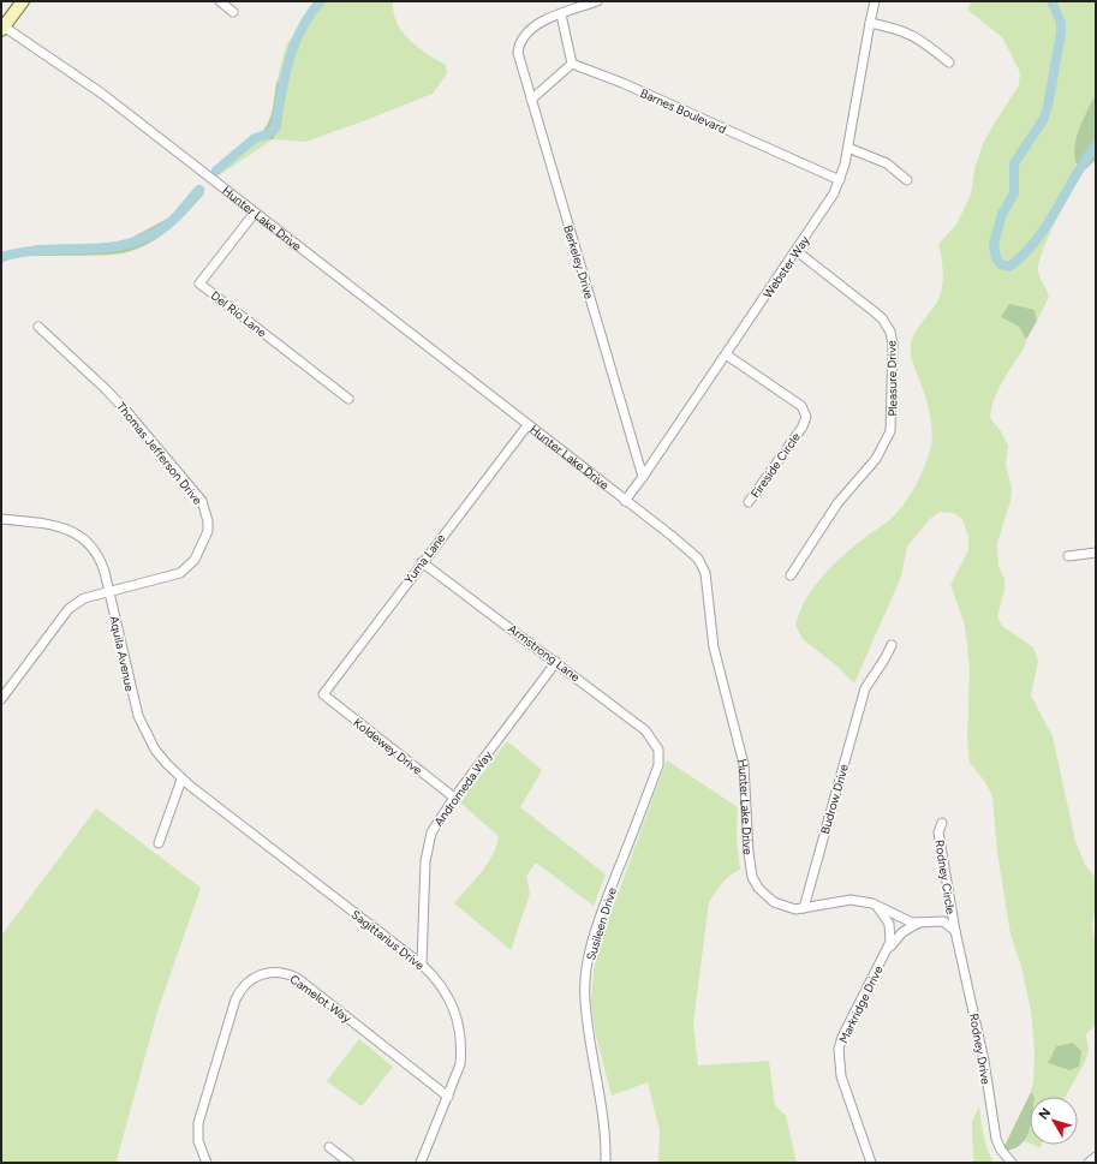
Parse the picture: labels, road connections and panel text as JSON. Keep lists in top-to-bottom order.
{
  "streets": {
    "street": [
      "Barnes Boulevard",
      "Hunter Lake Drive",
      "Berkeley Drive",
      "Webster Way",
      "Del Rio Lane",
      "Pleasure Drive",
      "Thomas Jefferson Drive",
      "Fireside Circle",
      "Yuma Lane",
      "Armstrong Lane",
      "Aquila Avenue",
      "Koldewey Drive",
      "Andromeda Way",
      "Budrow Drive",
      "Rodney Circle",
      "Susileen Drive",
      "Sagittarius Drive",
      "Camelot Way",
      "Markridge Drive",
      "Rodney Drive"
    ]
  },
  "crossings": [
    ["Barnes Boulevard", "Webster Way"],
    ["Hunter Lake Drive", "Webster Way"],
    ["Hunter Lake Drive", "Del Rio Lane"],
    ["Hunter Lake Drive", "Yuma Lane"],
    ["Hunter Lake Drive", "Budrow Drive"],
    ["Hunter Lake Drive", "Rodney Circle"],
    ["Hunter Lake Drive", "Markridge Drive"],
    ["Hunter Lake Drive", "Rodney Drive"],
    ["Berkeley Drive", "Webster Way"],
    ["Webster Way", "Pleasure Drive"],
    ["Webster Way", "Fireside Circle"],
    ["Thomas Jefferson Drive", "Aquila Avenue"],
    ["Yuma Lane", "Armstrong Lane"],
    ["Yuma Lane", "Koldewey Drive"],
    ["Armstrong Lane", "Andromeda Way"],
    ["Armstrong Lane", "Susileen Drive"],
    ["Aquila Avenue", "Sagittarius Drive"],
    ["Koldewey Drive", "Andromeda Way"],
    ["Andromeda Way", "Sagittarius Drive"],
    ["Rodney Circle", "Rodney Drive"],
    ["Sagittarius Drive", "Camelot Way"]
  ],
  "north": "top left"
}
